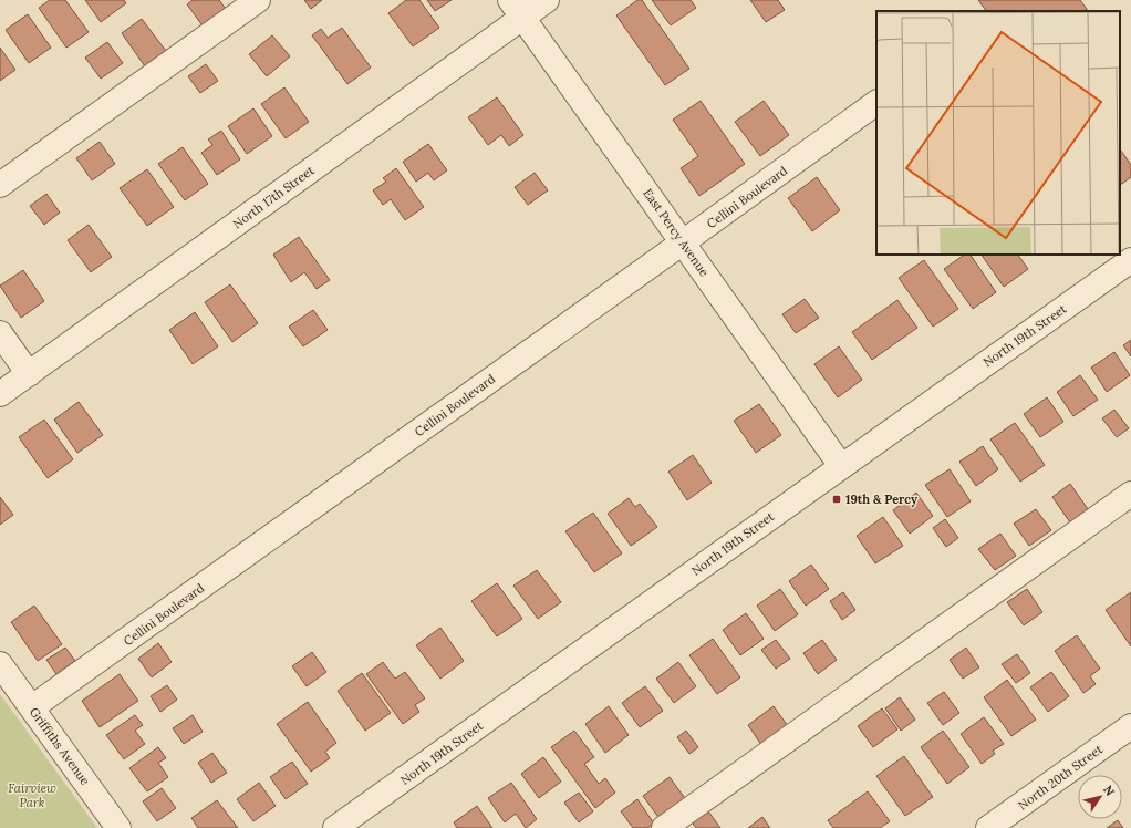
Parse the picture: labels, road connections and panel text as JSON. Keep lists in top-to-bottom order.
{
  "streets": {
    "street": [
      "North 17th Street",
      "Cellini Boulevard",
      "East Percy Avenue",
      "North 19th Street",
      "Griffiths Avenue",
      "North 20th Street"
    ]
  },
  "crossings": [
    ["North 17th Street", "East Percy Avenue"],
    ["Cellini Boulevard", "East Percy Avenue"],
    ["Cellini Boulevard", "Griffiths Avenue"],
    ["East Percy Avenue", "North 19th Street"]
  ],
  "parks": ["Fairview Park"],
  "places": {
    "transit": ["19th & Percy"]
  },
  "north": "top right"
}
